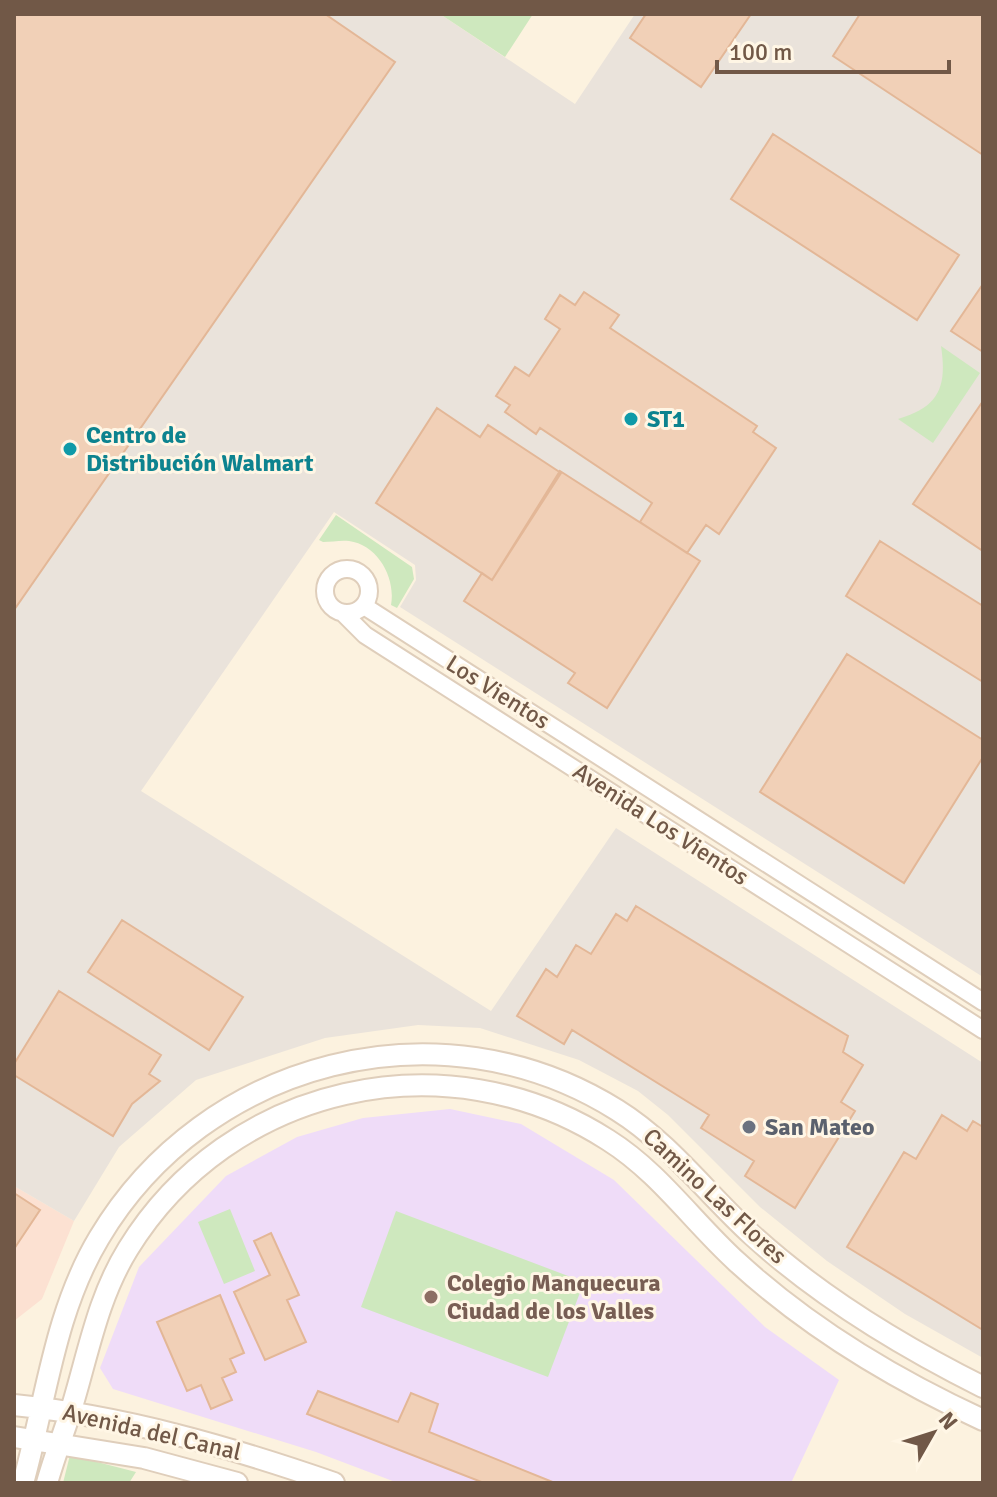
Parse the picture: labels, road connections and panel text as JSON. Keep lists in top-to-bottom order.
{
  "streets": {
    "street": [
      "Los Vientos",
      "Avenida Los Vientos",
      "Camino Las Flores",
      "Avenida del Canal"
    ]
  },
  "crossings": [
    ["Los Vientos", "Avenida Los Vientos"],
    ["Camino Las Flores", "Avenida del Canal"]
  ],
  "places": [
    "ST1",
    "Centro de Distribución Walmart",
    "San Mateo",
    "Colegio Manquecura Ciudad de los Valles"
  ],
  "scale_bar": "100 m",
  "north": "top right"
}
